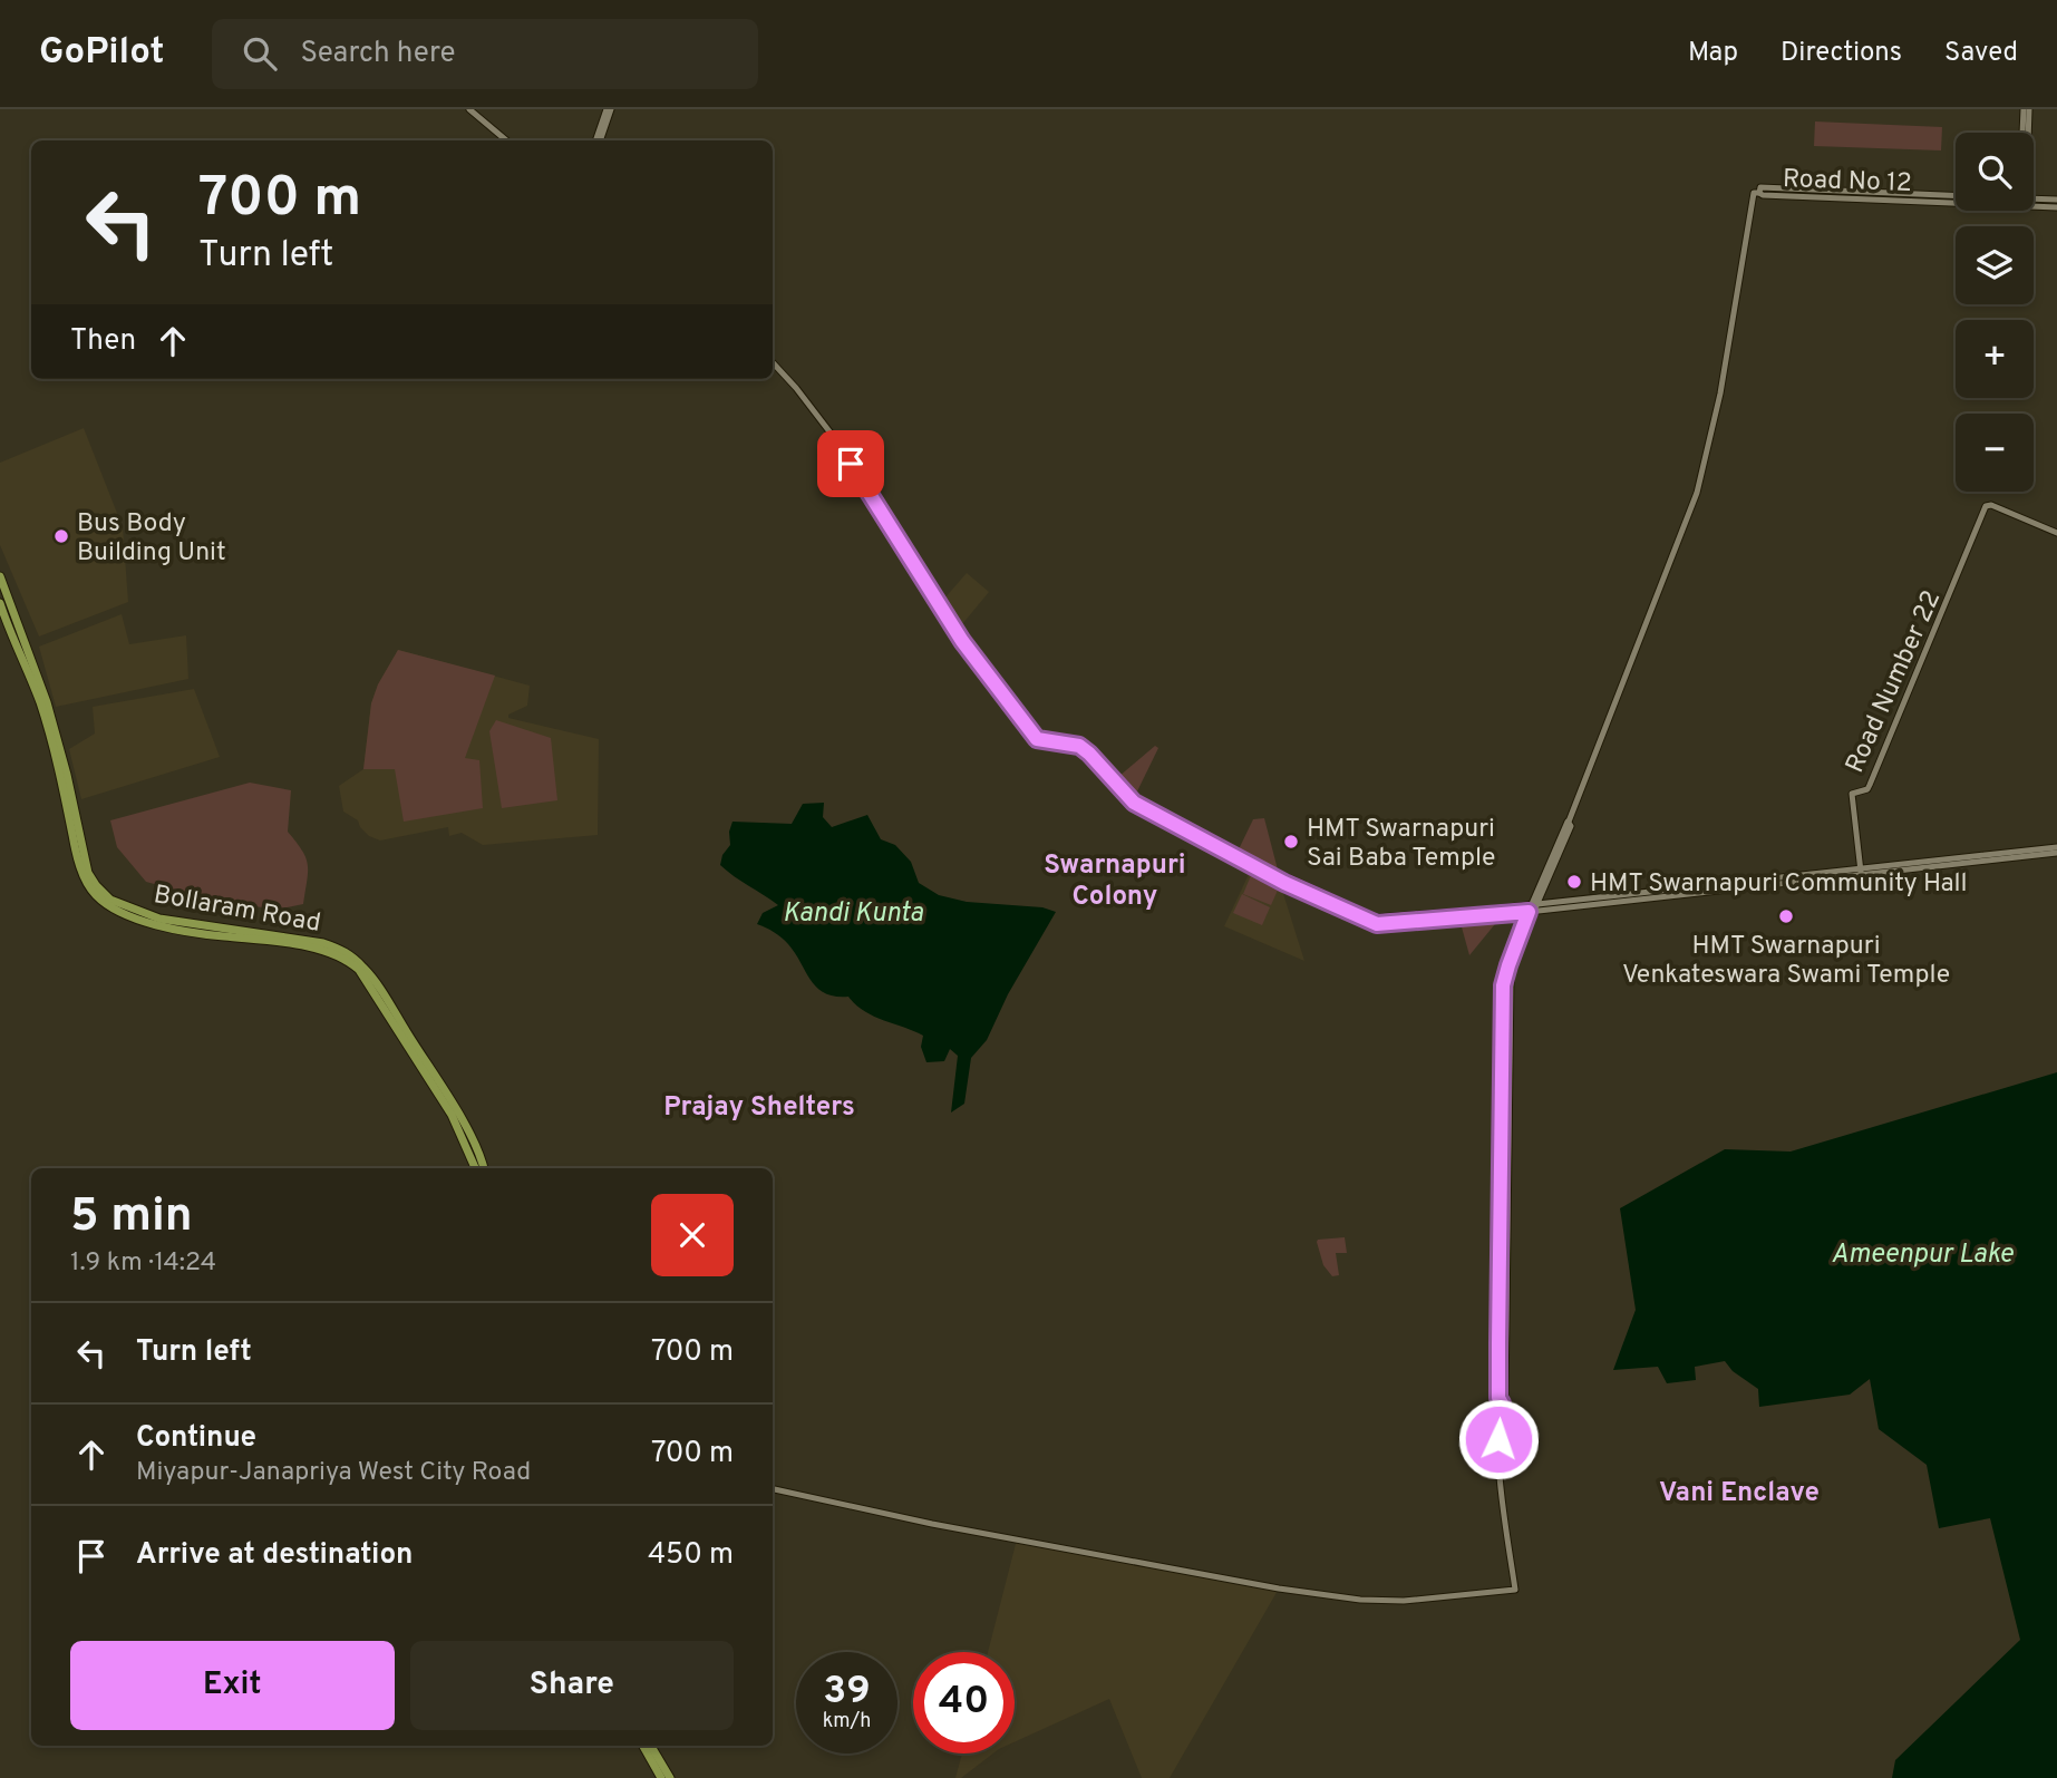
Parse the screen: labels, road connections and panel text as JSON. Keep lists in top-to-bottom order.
{
  "streets": {
    "main road": ["Bollaram Road"],
    "street": ["Road No 12", "Road Number 22"]
  },
  "districts": ["Swarnapuri Colony", "Prajay Shelters", "Vani Enclave"],
  "water": ["Kandi Kunta", "Ameenpur Lake"],
  "places": [
    "Bus Body Building Unit",
    "HMT Swarnapuri Sai Baba Temple",
    "HMT Swarnapuri Community Hall",
    "HMT Swarnapuri Venkateswara Swami Temple"
  ],
  "page": {
    "header": "GoPilot",
    "search": "Search here",
    "nav": ["Map", "Directions", "Saved"],
    "map_buttons": ["+", "−"],
    "turn": ["700 m", "Turn left"],
    "then": "Then",
    "heading": ["5 min", "1.9 km · 14:24"],
    "list": [
      {
        "name": "Turn left",
        "value": "700 m"
      },
      {
        "name": "Continue",
        "note": "Miyapur-Janapriya West City Road",
        "value": "700 m"
      },
      {
        "name": "Arrive at destination",
        "value": "450 m"
      }
    ],
    "buttons": ["Exit", "Share"],
    "speed": "39 km/h",
    "limit": "40"
  }
}
